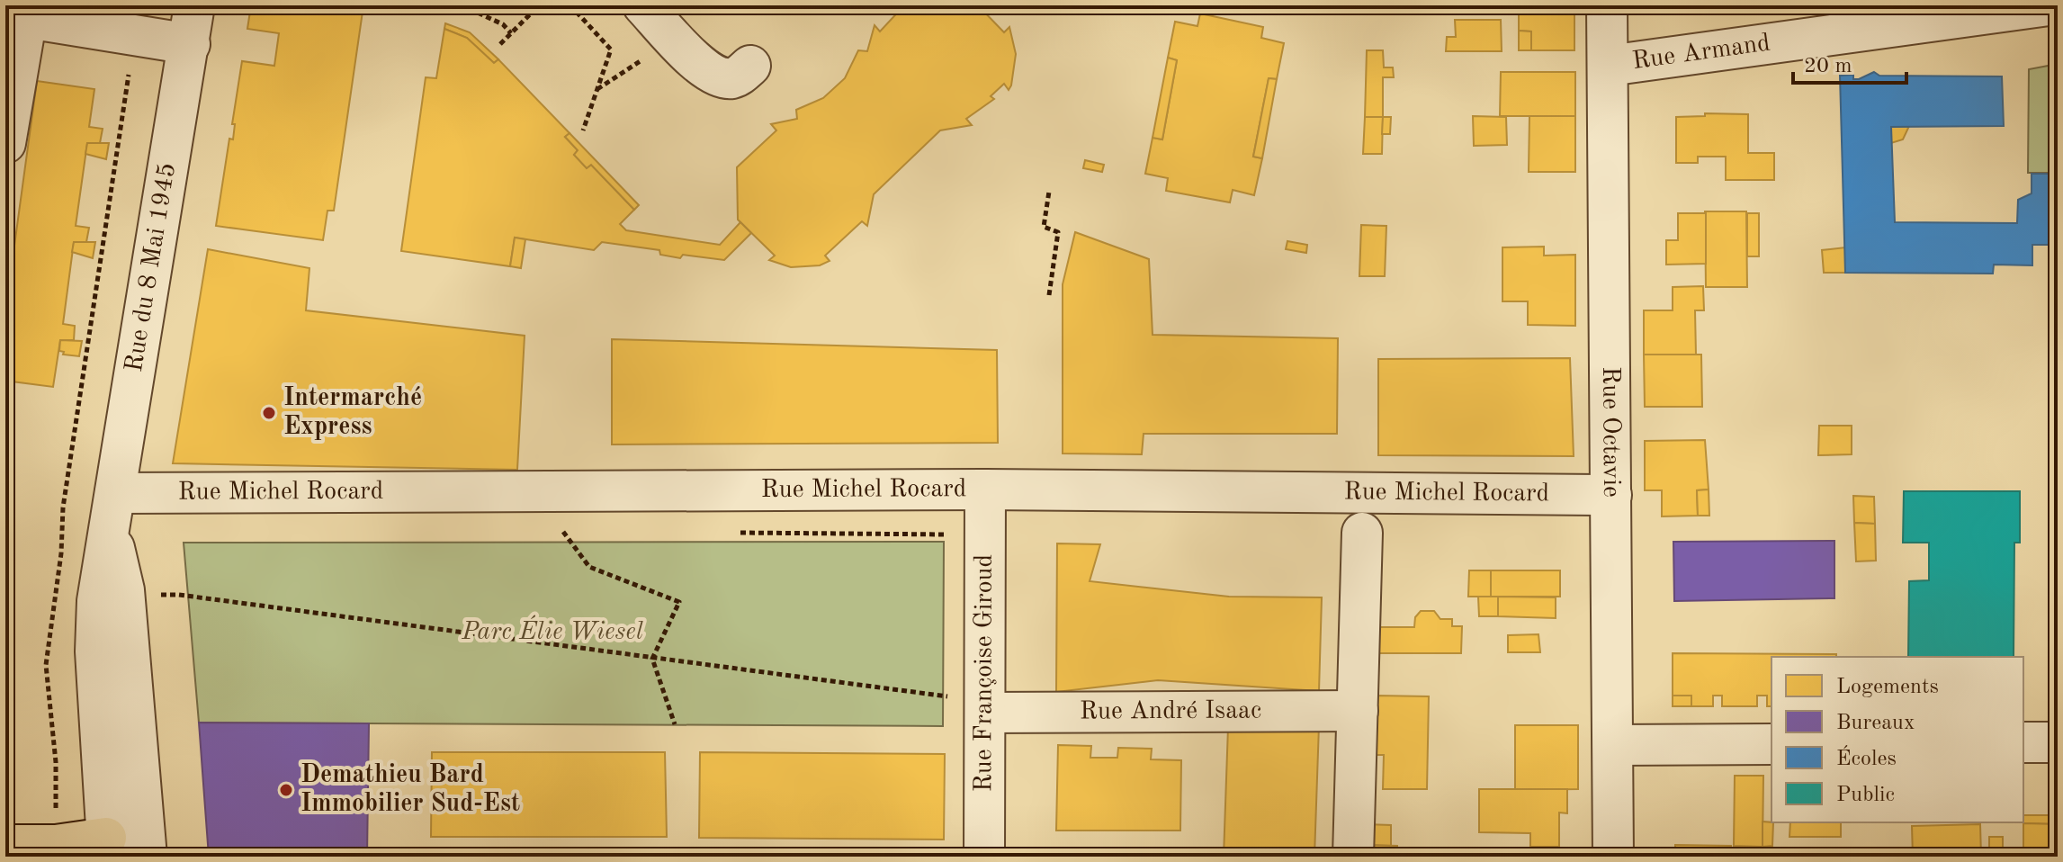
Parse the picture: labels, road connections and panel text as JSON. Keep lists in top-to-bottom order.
{
  "streets": {
    "street": [
      "Rue Armand",
      "Rue du 8 Mai 1945",
      "Rue Octavie",
      "Rue Michel Rocard",
      "Rue Françoise Giroud",
      "Rue André Isaac"
    ]
  },
  "crossings": [
    ["Rue Armand", "Rue Octavie"],
    ["Rue du 8 Mai 1945", "Rue Michel Rocard"],
    ["Rue Octavie", "Rue Michel Rocard"],
    ["Rue Michel Rocard", "Rue Françoise Giroud"],
    ["Rue Françoise Giroud", "Rue André Isaac"]
  ],
  "parks": ["Parc Élie Wiesel"],
  "places": ["Intermarché Express", "Demathieu Bard Immobilier Sud-Est"],
  "legend": [
    "Logements",
    "Bureaux",
    "Écoles",
    "Public"
  ],
  "scale_bar": "20 m"
}
